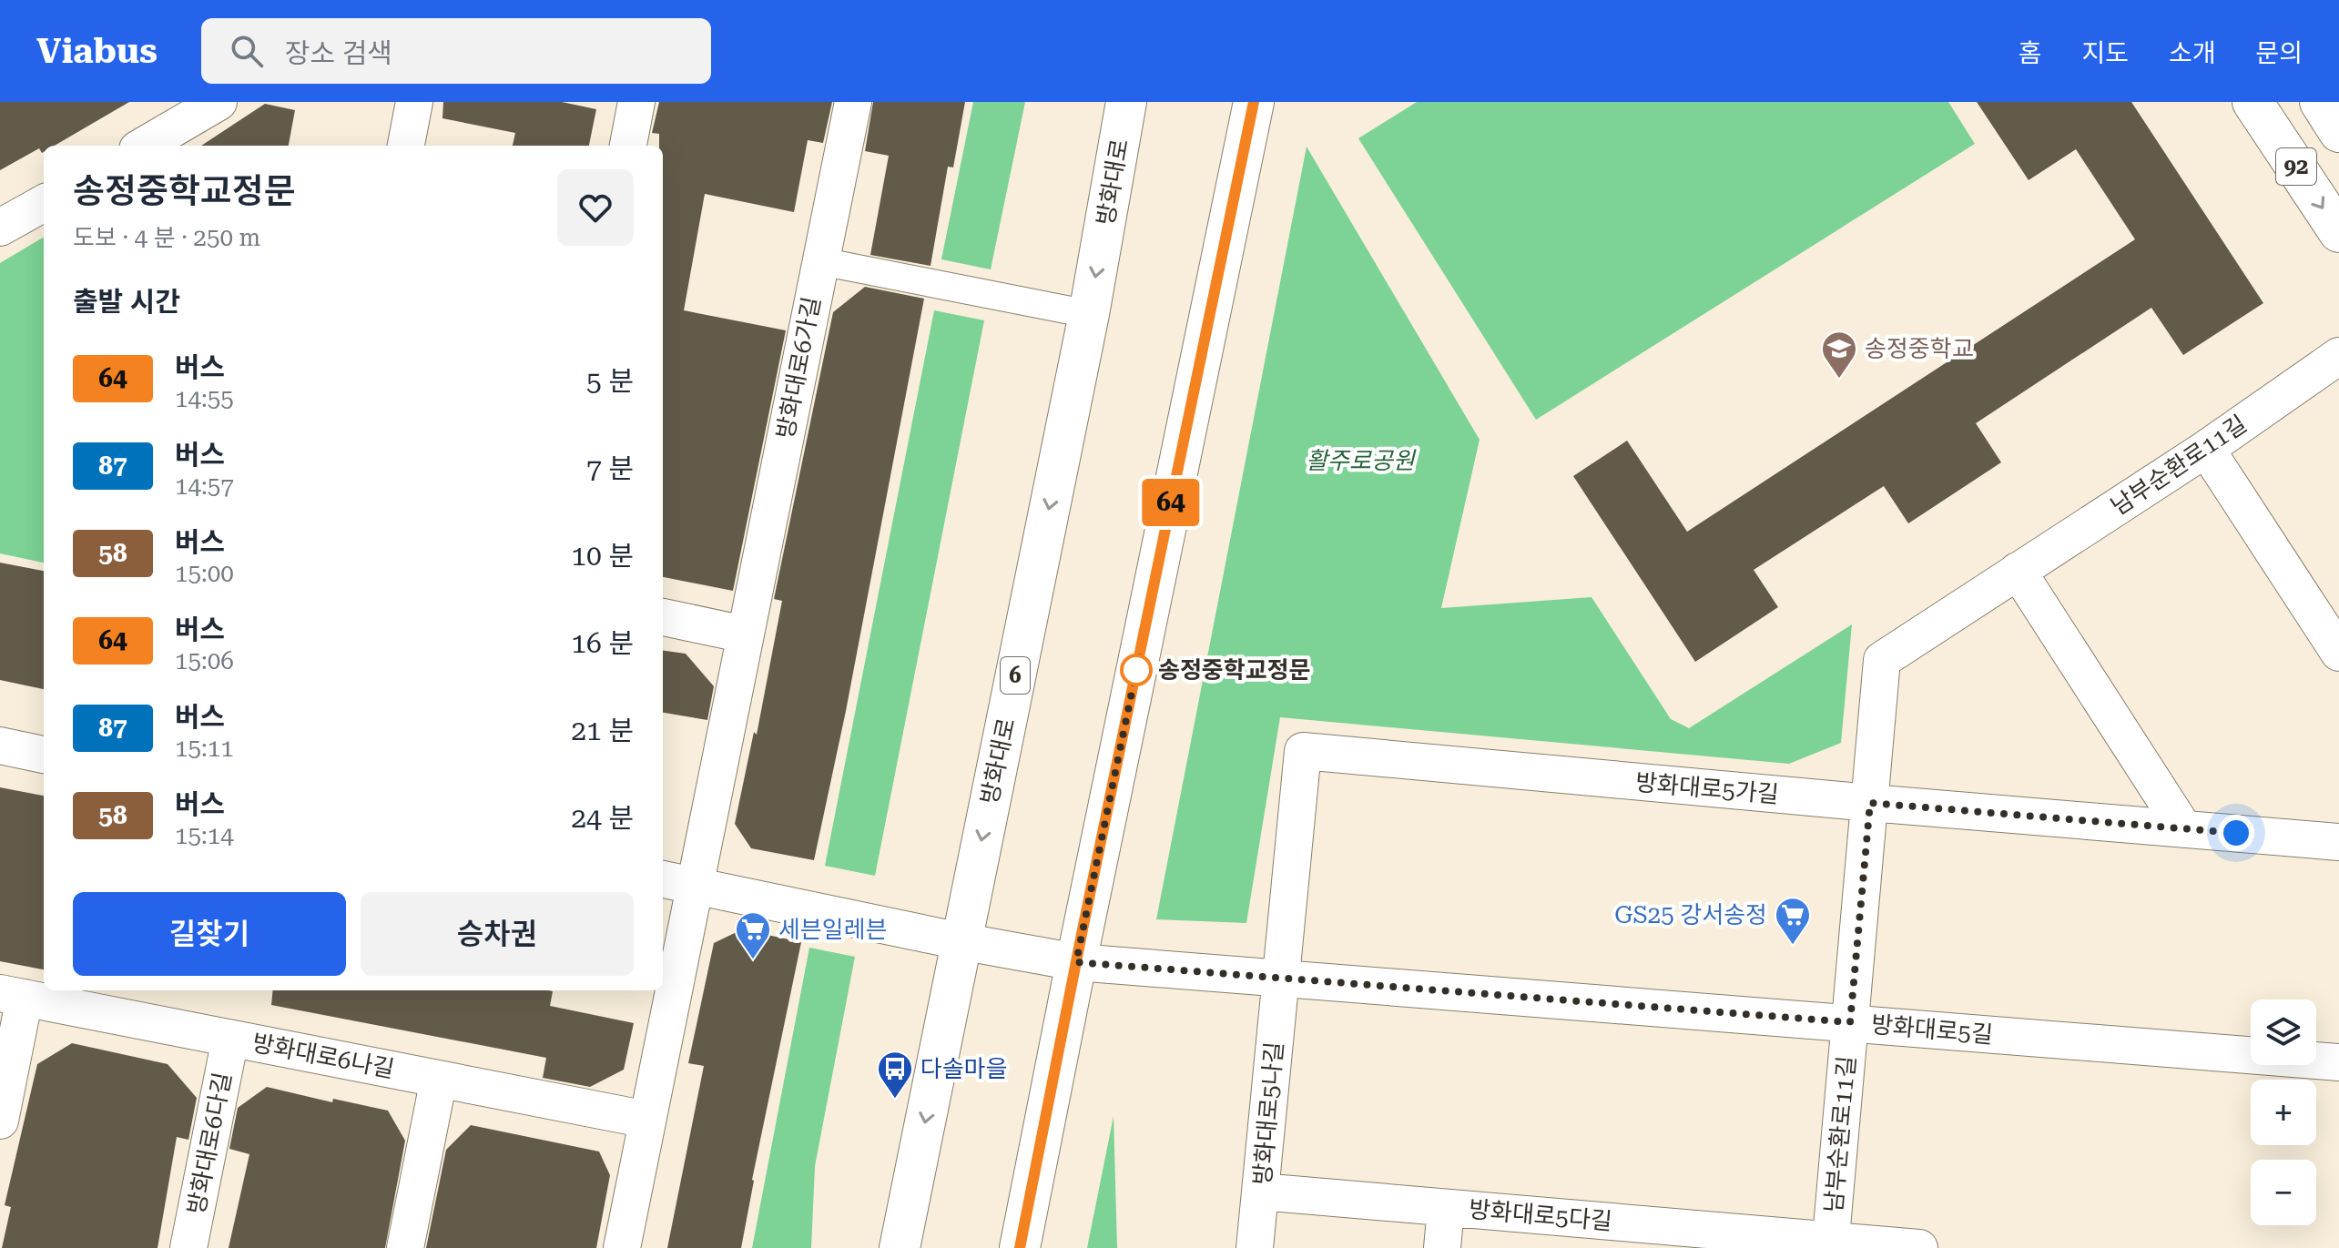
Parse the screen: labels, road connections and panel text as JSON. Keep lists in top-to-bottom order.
{
  "streets": {
    "main road": ["92", "방화대로", "6"],
    "street": [
      "방화대로6가길",
      "남부순환로11길",
      "방화대로5가길",
      "방화대로5길",
      "방화대로6나길",
      "방화대로5나길",
      "방화대로6다길",
      "방화대로5다길"
    ]
  },
  "crossings": [
    ["방화대로", "방화대로5길"],
    ["방화대로6가길", "방화대로5길"],
    ["남부순환로11길", "방화대로5가길"],
    ["남부순환로11길", "방화대로5길"],
    ["남부순환로11길", "방화대로5다길"],
    ["방화대로5가길", "방화대로5길"],
    ["방화대로5가길", "방화대로5나길"],
    ["방화대로5길", "방화대로5나길"],
    ["방화대로6나길", "방화대로6다길"],
    ["방화대로5나길", "방화대로5다길"]
  ],
  "parks": ["활주로공원"],
  "places": {
    "school or university": ["송정중학교"],
    "other": ["송정중학교정문"],
    "supermarket": ["GS25 강서송정", "세븐일레븐"],
    "bus stop": ["다솔마을"]
  },
  "lines": ["bus line 64"],
  "page": {
    "header": "Viabus",
    "search": "장소 검색",
    "nav": [
      "홈",
      "지도",
      "소개",
      "문의"
    ],
    "on_map": "64",
    "heading": [
      ["송정중학교정문", "도보 · 4 분 · 250 m"],
      "출발 시간"
    ],
    "list": [
      {
        "mark": "64",
        "name": "버스",
        "note": "14:55",
        "value": "5 분"
      },
      {
        "mark": "87",
        "name": "버스",
        "note": "14:57",
        "value": "7 분"
      },
      {
        "mark": "58",
        "name": "버스",
        "note": "15:00",
        "value": "10 분"
      },
      {
        "mark": "64",
        "name": "버스",
        "note": "15:06",
        "value": "16 분"
      },
      {
        "mark": "87",
        "name": "버스",
        "note": "15:11",
        "value": "21 분"
      },
      {
        "mark": "58",
        "name": "버스",
        "note": "15:14",
        "value": "24 분"
      }
    ],
    "buttons": ["길찾기", "승차권"],
    "map_buttons": ["+", "−"]
  }
}
